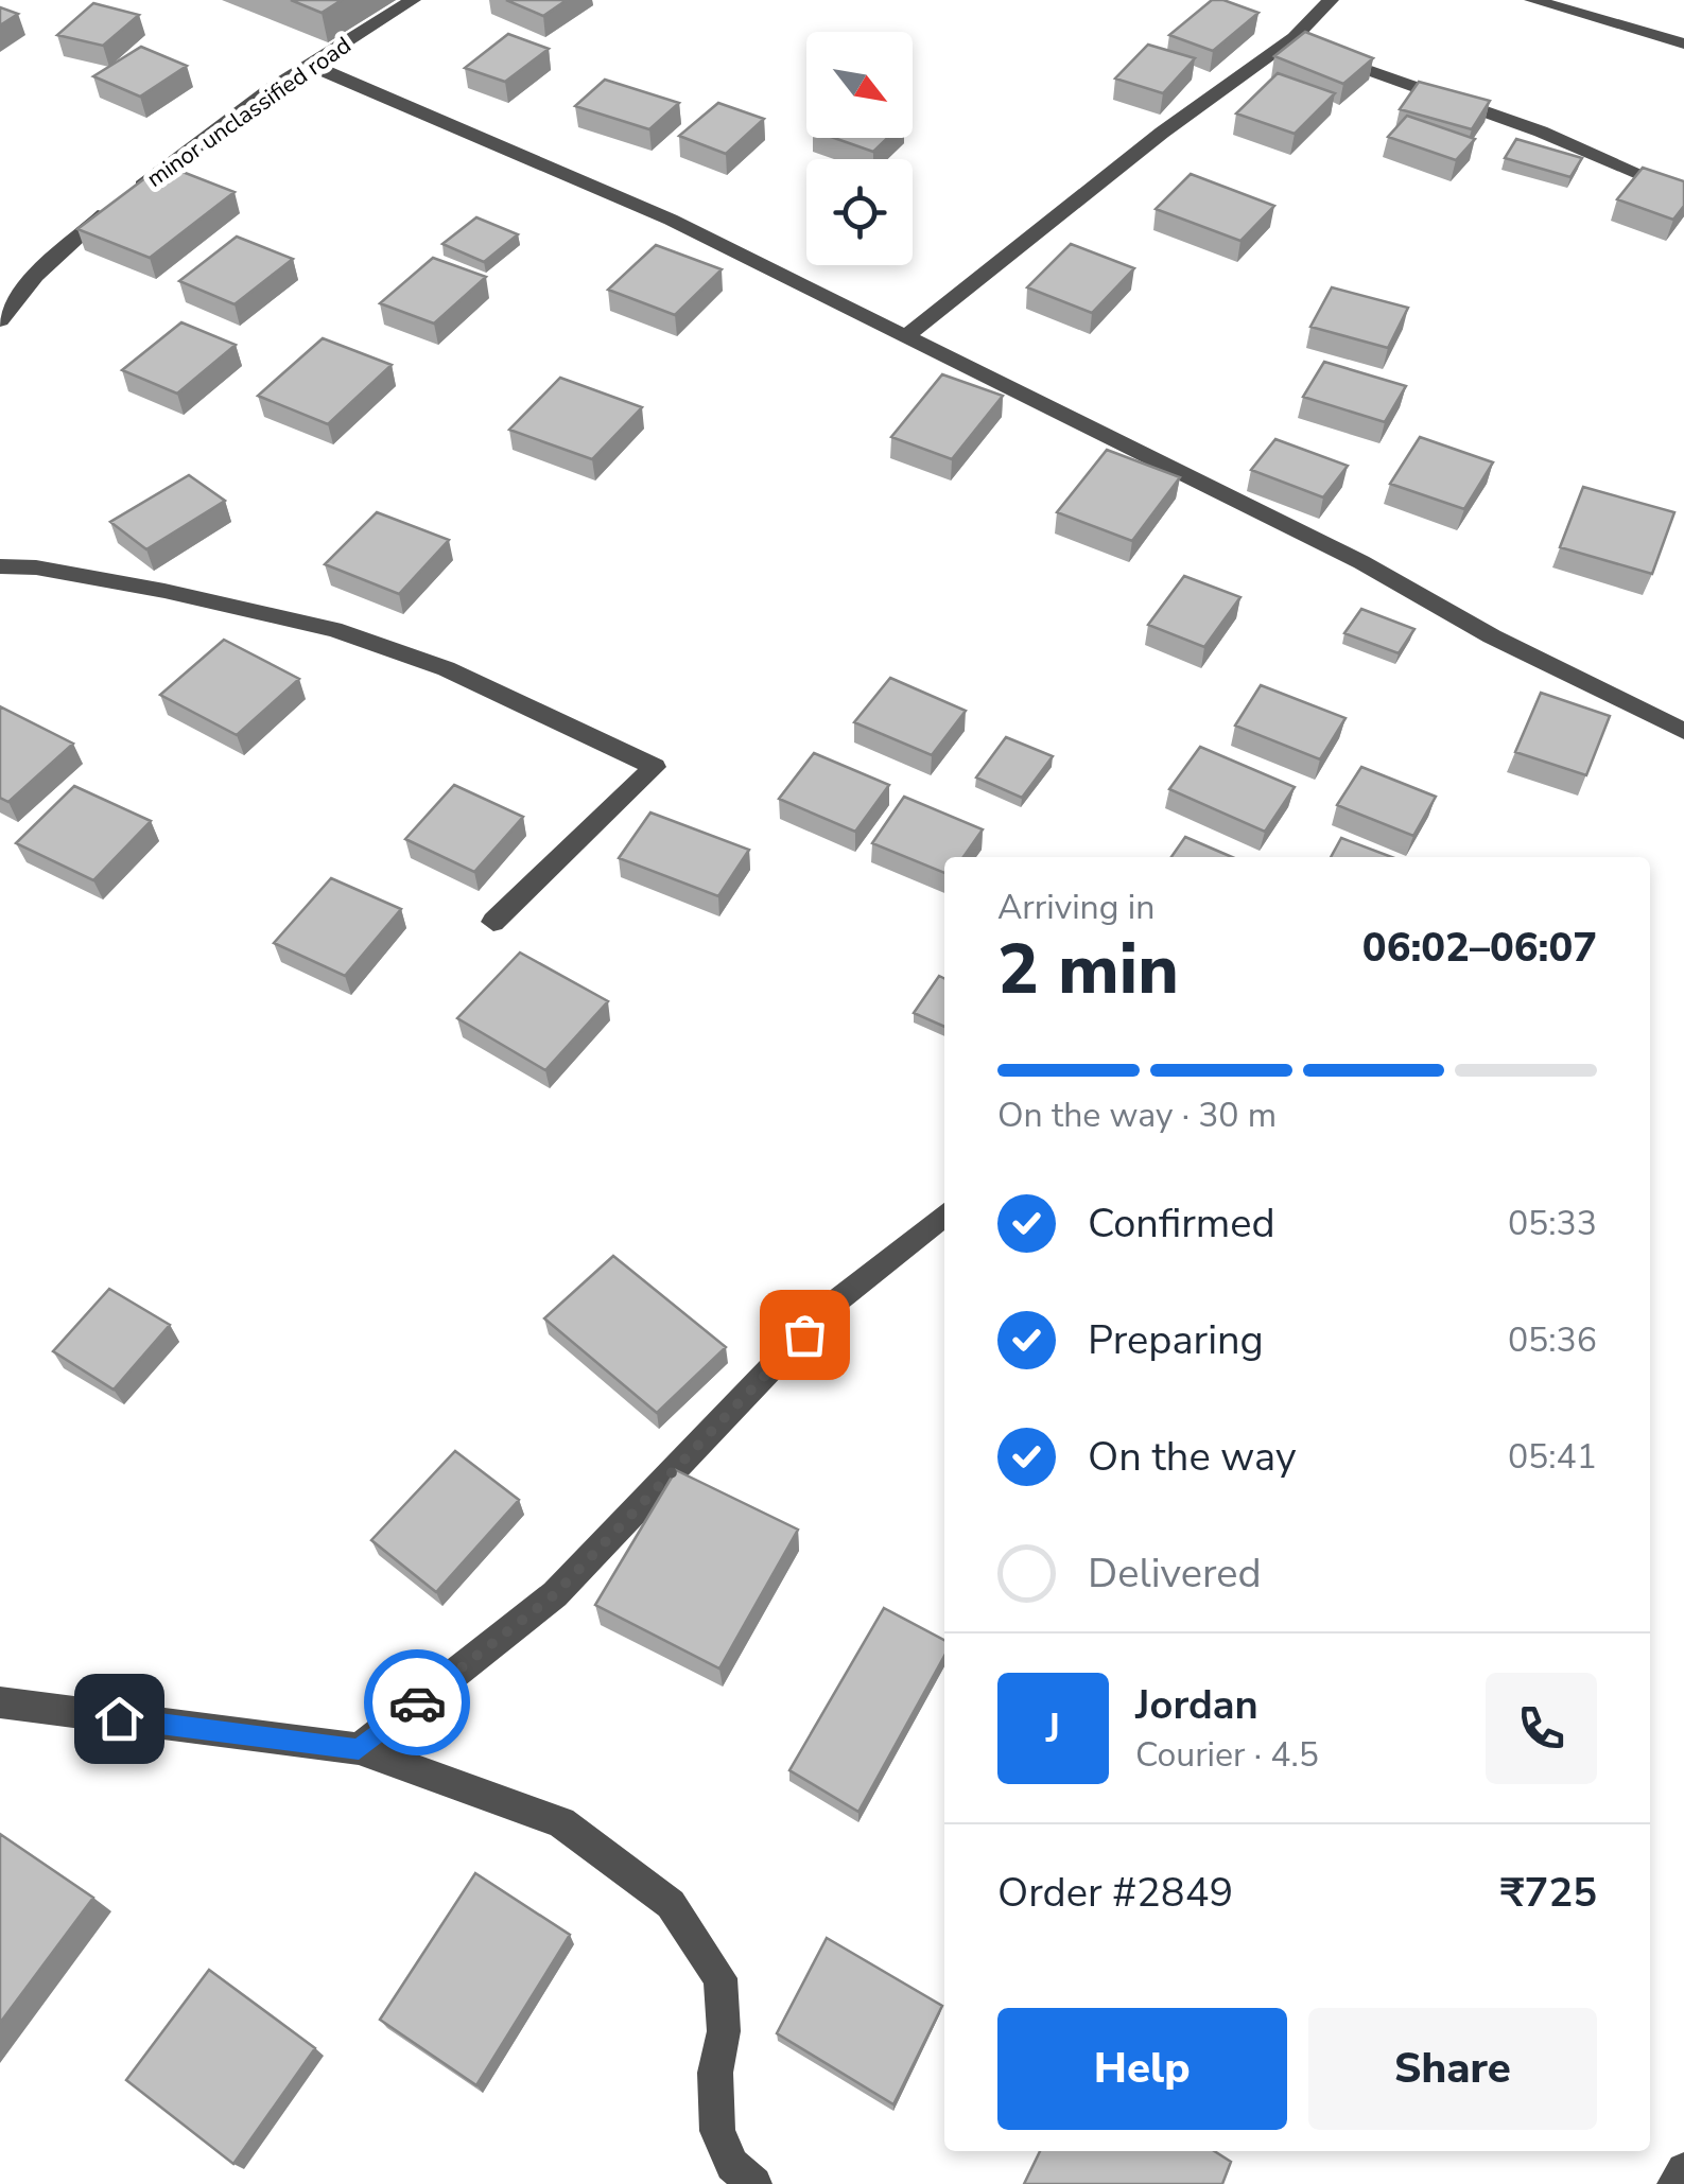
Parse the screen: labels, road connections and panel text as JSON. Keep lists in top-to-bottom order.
{
  "streets": {
    "street": ["minor unclassified road"]
  },
  "north": "bottom right",
  "page": {
    "heading": ["2 min", "Arriving in", "06:02–06:07"],
    "panel": [
      "Jordan",
      "Courier · 4.5",
      "Order #2849",
      "₹725"
    ],
    "bar": "On the way · 30 m",
    "list": [
      ["Confirmed", "05:33"],
      ["Preparing", "05:36"],
      ["On the way", "05:41"],
      "Delivered"
    ],
    "round": "J",
    "buttons": ["Help", "Share"]
  }
}
